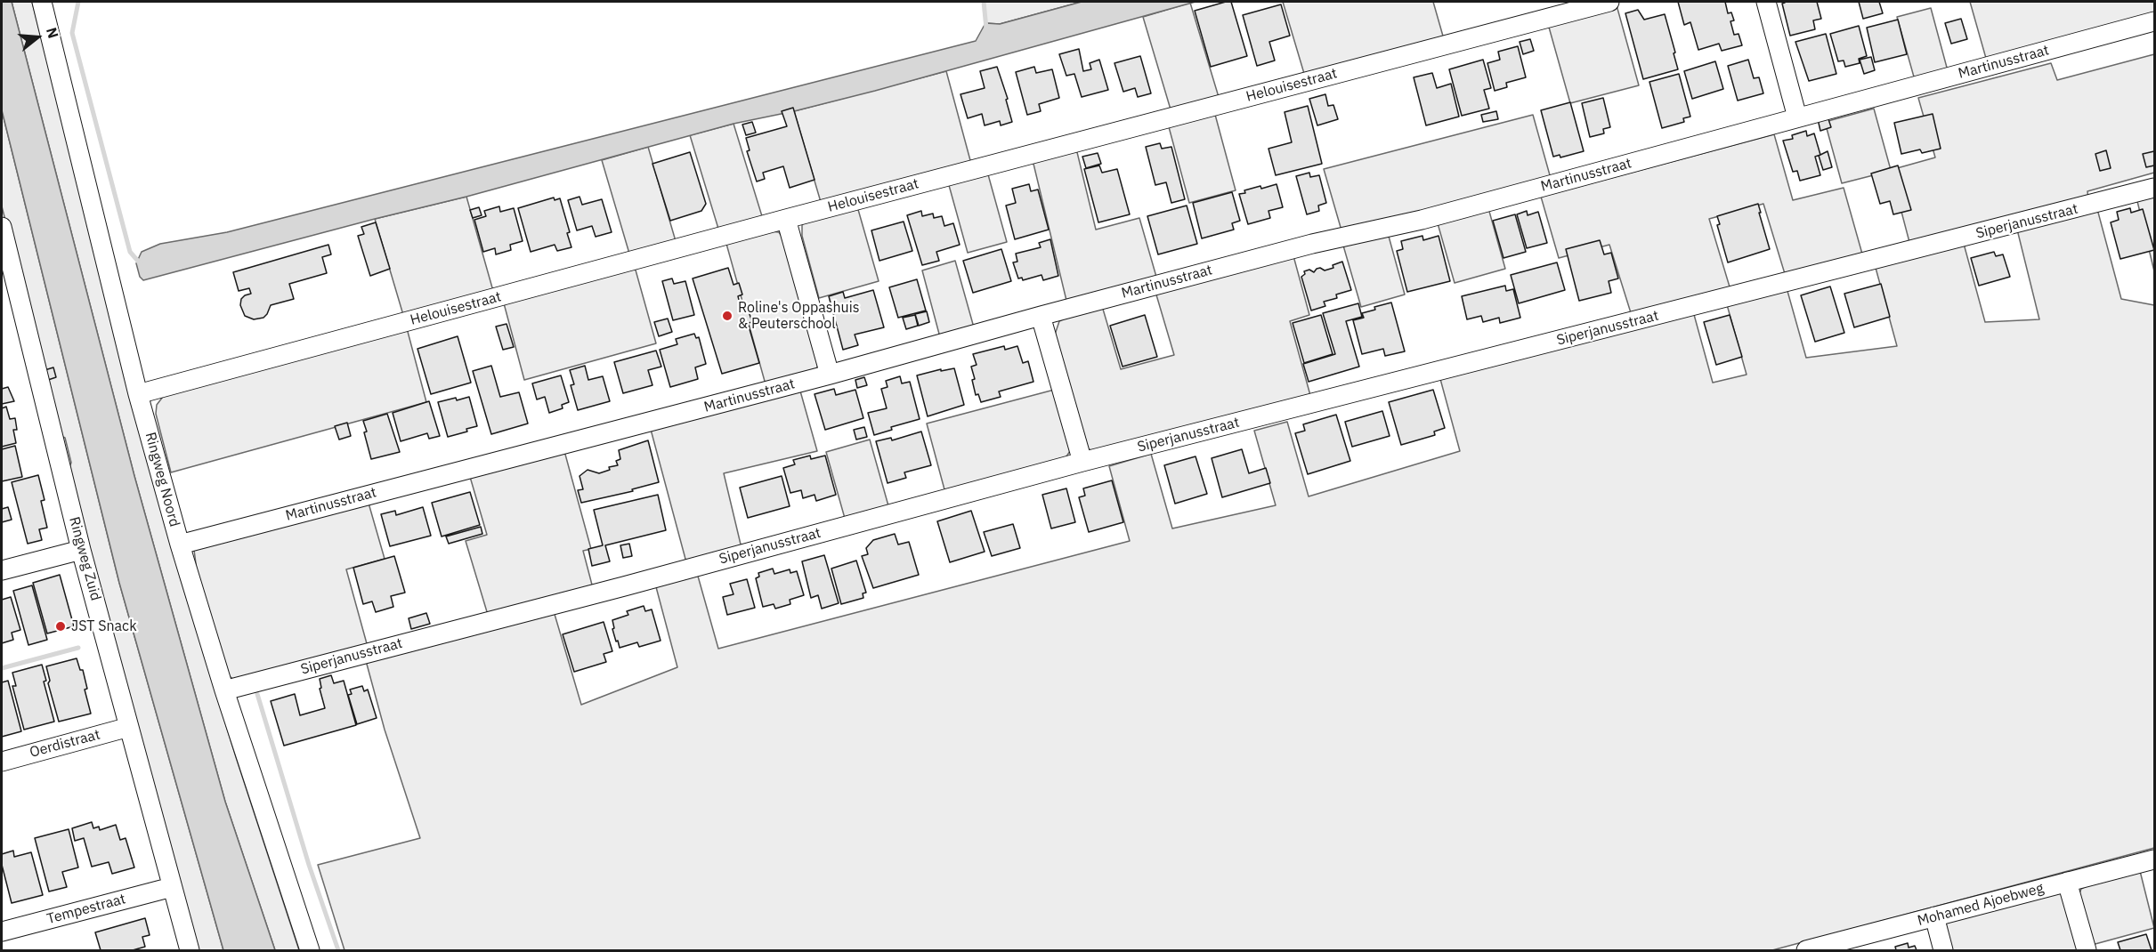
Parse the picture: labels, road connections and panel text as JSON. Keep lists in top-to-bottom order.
{
  "streets": {
    "street": [
      "Martinusstraat",
      "Helouisestraat",
      "Siperjanusstraat",
      "Ringweg Noord",
      "Ringweg Zuid",
      "Oerdistraat",
      "Mohamed Ajoebweg",
      "Tempestraat"
    ]
  },
  "crossings": [
    ["Martinusstraat", "Ringweg Noord"],
    ["Helouisestraat", "Ringweg Noord"],
    ["Siperjanusstraat", "Ringweg Noord"],
    ["Ringweg Zuid", "Oerdistraat"],
    ["Ringweg Zuid", "Tempestraat"]
  ],
  "places": ["Roline's Oppashuis & Peuterschool", "JST Snack"],
  "north": "right"
}
